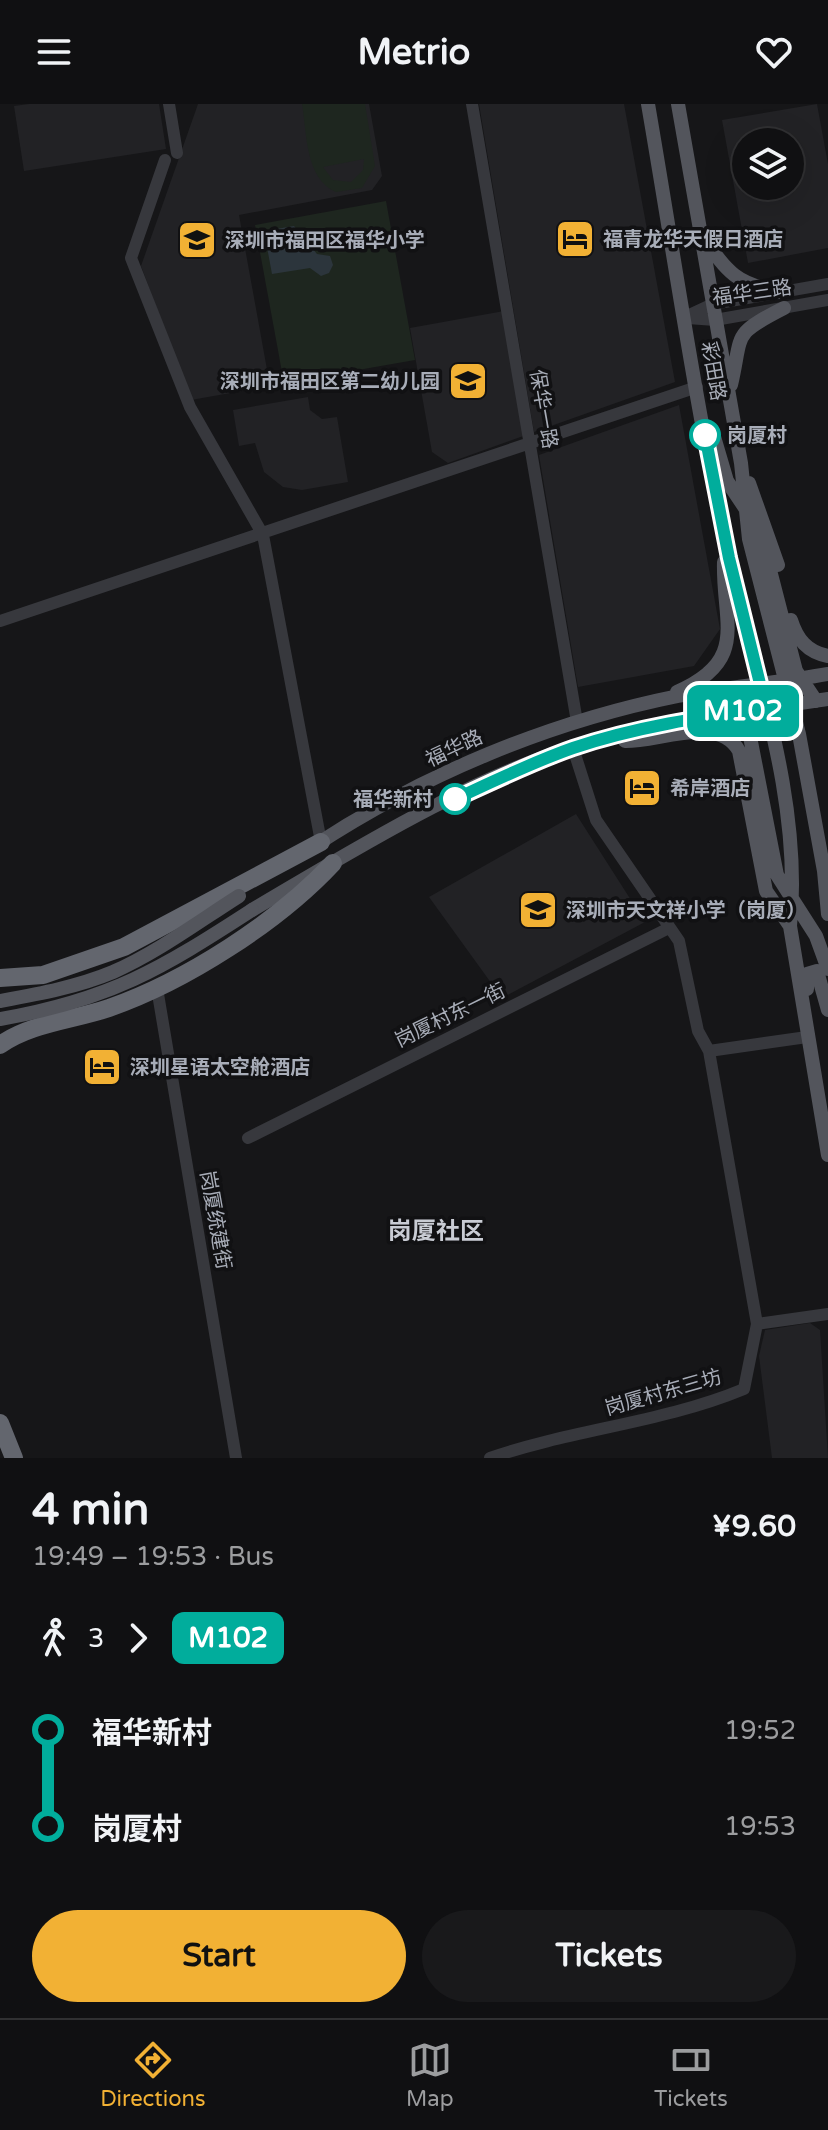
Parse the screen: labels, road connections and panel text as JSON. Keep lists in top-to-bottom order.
{
  "streets": {
    "main road": ["彩田路", "福华路"],
    "street": [
      "福华三路",
      "保华一路",
      "岗厦村东一街",
      "岗厦统建街",
      "岗厦村东三坊"
    ]
  },
  "crossings": [
    ["福华三路", "彩田路"],
    ["彩田路", "福华路"],
    ["保华一路", "福华路"]
  ],
  "districts": ["岗厦社区"],
  "places": {
    "hotel": ["福青龙华天假日酒店", "希岸酒店", "深圳星语太空舱酒店"],
    "school or university": ["深圳市福田区福华小学", "深圳市福田区第二幼儿园", "深圳市天文祥小学（岗厦）"],
    "other": ["岗厦村", "福华新村"]
  },
  "lines": ["bus line M102"],
  "page": {
    "header": "Metrio",
    "on_map": "M102",
    "heading": ["4 min", "19:49 – 19:53 · Bus", "¥9.60"],
    "legs": ["3", "M102"],
    "list": [
      {
        "name": "福华新村",
        "value": "19:52"
      },
      {
        "name": "岗厦村",
        "value": "19:53"
      }
    ],
    "buttons": ["Start", "Tickets"],
    "tabs": ["Directions", "Map", "Tickets"]
  }
}
